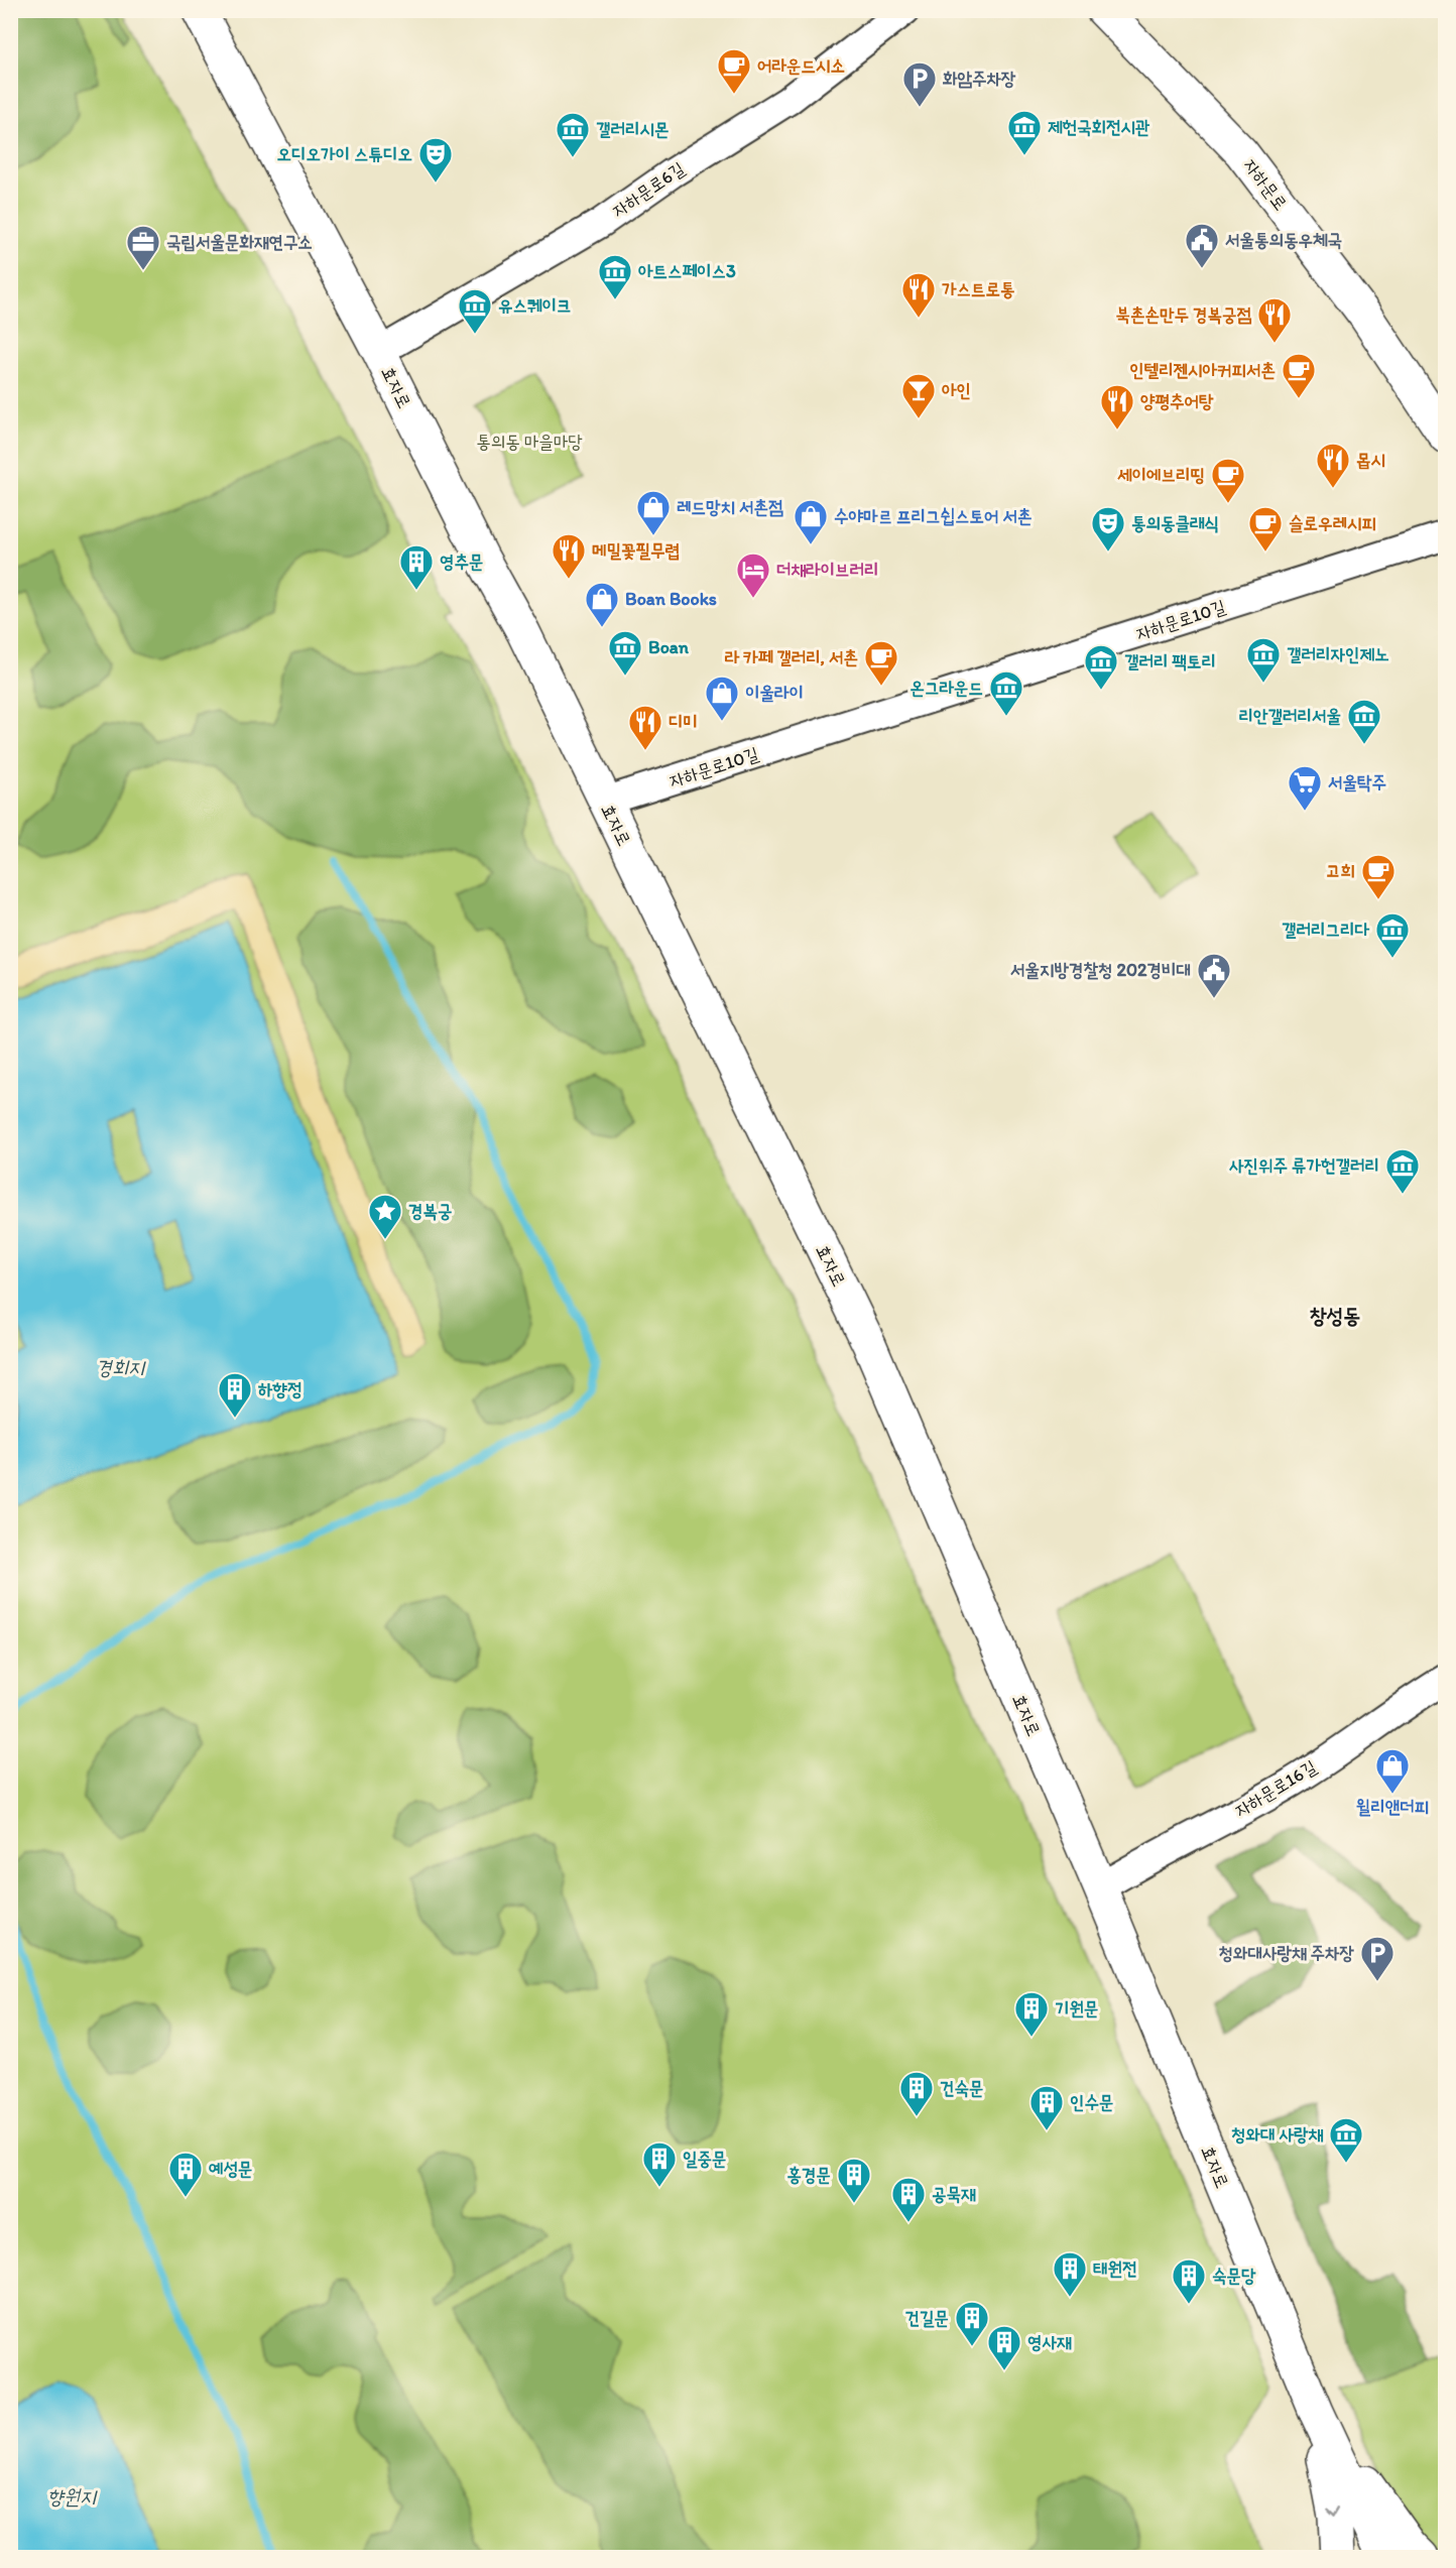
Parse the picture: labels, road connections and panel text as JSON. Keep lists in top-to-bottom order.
{
  "streets": {
    "street": [
      "자하문로",
      "자하문로6길",
      "효자로",
      "자하문로10길",
      "자하문로16길"
    ]
  },
  "crossings": [
    ["자하문로6길", "효자로"],
    ["효자로", "자하문로10길"],
    ["효자로", "자하문로16길"]
  ],
  "districts": ["창성동"],
  "water": ["경회지", "향원지"],
  "parks": ["통의동 마을마당"],
  "places": {
    "cafe": [
      "어라운드시소",
      "인텔리젠시아커피서촌",
      "세이에브리띵",
      "슬로우레시피",
      "라 카페 갤러리, 서촌",
      "고희"
    ],
    "parking": ["화암주차장", "청와대사랑채 주차장"],
    "museum": [
      "제헌국회전시관",
      "갤러리시몬",
      "아트스페이스3",
      "유스퀘이크",
      "Boan",
      "갤러리자인제노",
      "갤러리 팩토리",
      "온그라운드",
      "리안갤러리서울",
      "갤러리그리다",
      "사진위주 류가헌갤러리",
      "청와대 사랑채"
    ],
    "theatre": ["오디오가이 스튜디오", "통의동클래식"],
    "public building": ["서울통의동우체국", "서울지방경찰청 202경비대"],
    "office": ["국립서울문화재연구소"],
    "restaurant": [
      "가스트로통",
      "북촌손만두 경복궁점",
      "양평추어탕",
      "몹시",
      "메밀꽃필무렵",
      "디미"
    ],
    "bar": ["아인"],
    "shop": [
      "레드망치 서촌점",
      "수야마르 프리그쉽스토어 서촌",
      "Boan Books",
      "이울라이",
      "윌리앤더피"
    ],
    "building": [
      "영추문",
      "하향정",
      "기원문",
      "건숙문",
      "인수문",
      "일중문",
      "예성문",
      "홍경문",
      "공묵재",
      "태원전",
      "숙문당",
      "건길문",
      "영사재"
    ],
    "hotel": ["더채라이브러리"],
    "supermarket": ["서울탁주"],
    "place": ["경복궁"]
  }
}
